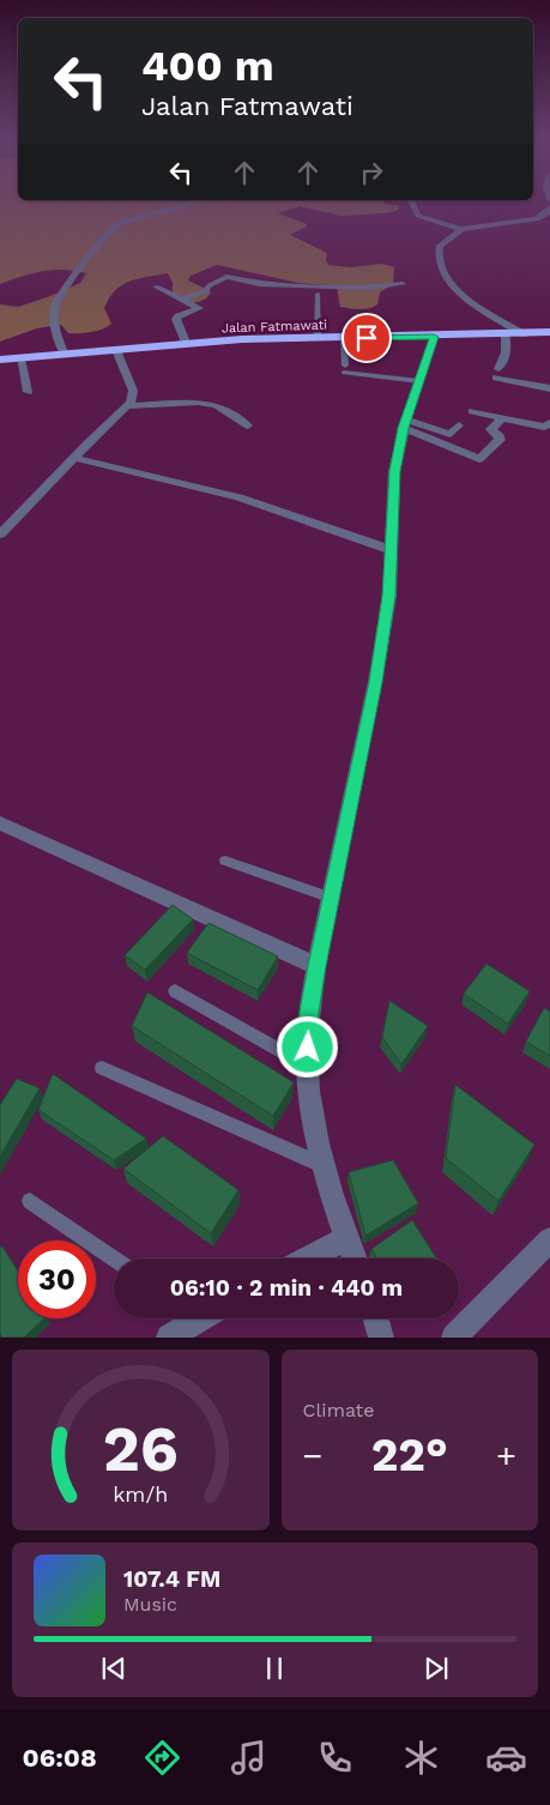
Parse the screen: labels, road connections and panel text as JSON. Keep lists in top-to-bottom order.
{
  "streets": {
    "highway": ["Jalan Fatmawati"]
  },
  "page": {
    "turn": ["400 m", "Jalan Fatmawati"],
    "limit": "30",
    "trip": "06:10 · 2 min · 440 m",
    "tile": "Climate",
    "heat": ["−", "22°", "+"],
    "song": ["107.4 FM", "Music"],
    "tabs": "06:08",
    "gauge": ["26", "km/h"]
  }
}
